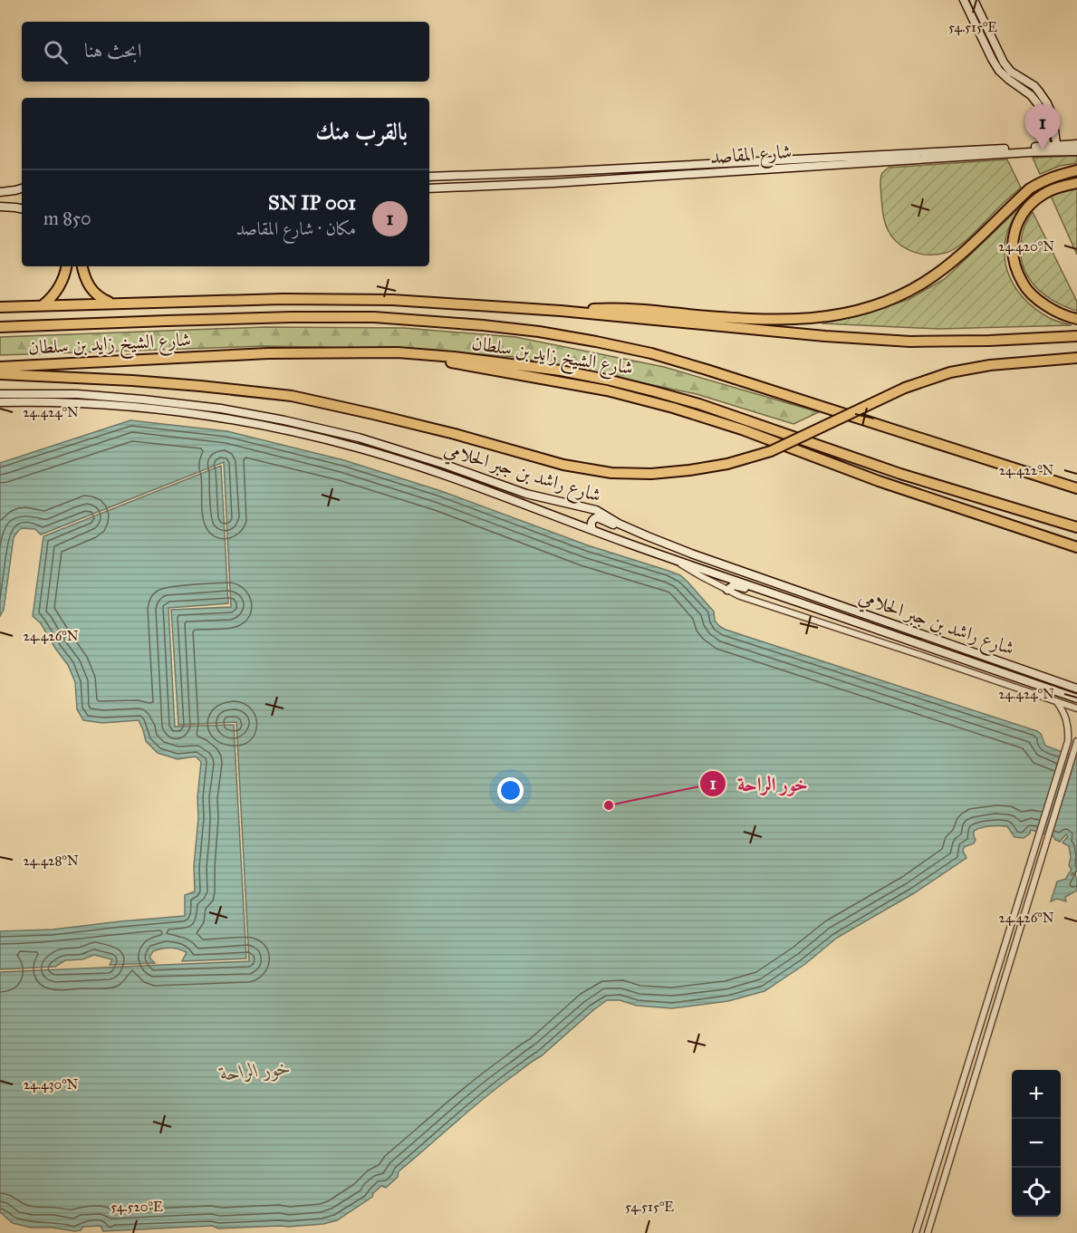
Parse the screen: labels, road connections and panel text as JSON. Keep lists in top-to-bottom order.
{
  "streets": {
    "highway": ["شارع الشيخ زايد بن سلطان"],
    "main road": ["شارع المقاصد", "شارع راشد بن جبر الحلامي"]
  },
  "water": ["خور الراحة"],
  "places": ["خور الراحة"],
  "page": {
    "search": "ابحث هنا",
    "heading": "بالقرب منك",
    "pins": "1",
    "list": [
      {
        "mark": "1",
        "name": "SN IP 001",
        "note": "مكان · شارع المقاصد",
        "value": "850 m"
      }
    ],
    "map_buttons": ["+", "−"]
  },
  "coordinates": [
    "54.515°E",
    "24.420°N",
    "24.424°N",
    "24.422°N",
    "24.426°N",
    "24.428°N",
    "24.430°N",
    "54.520°E"
  ]
}
